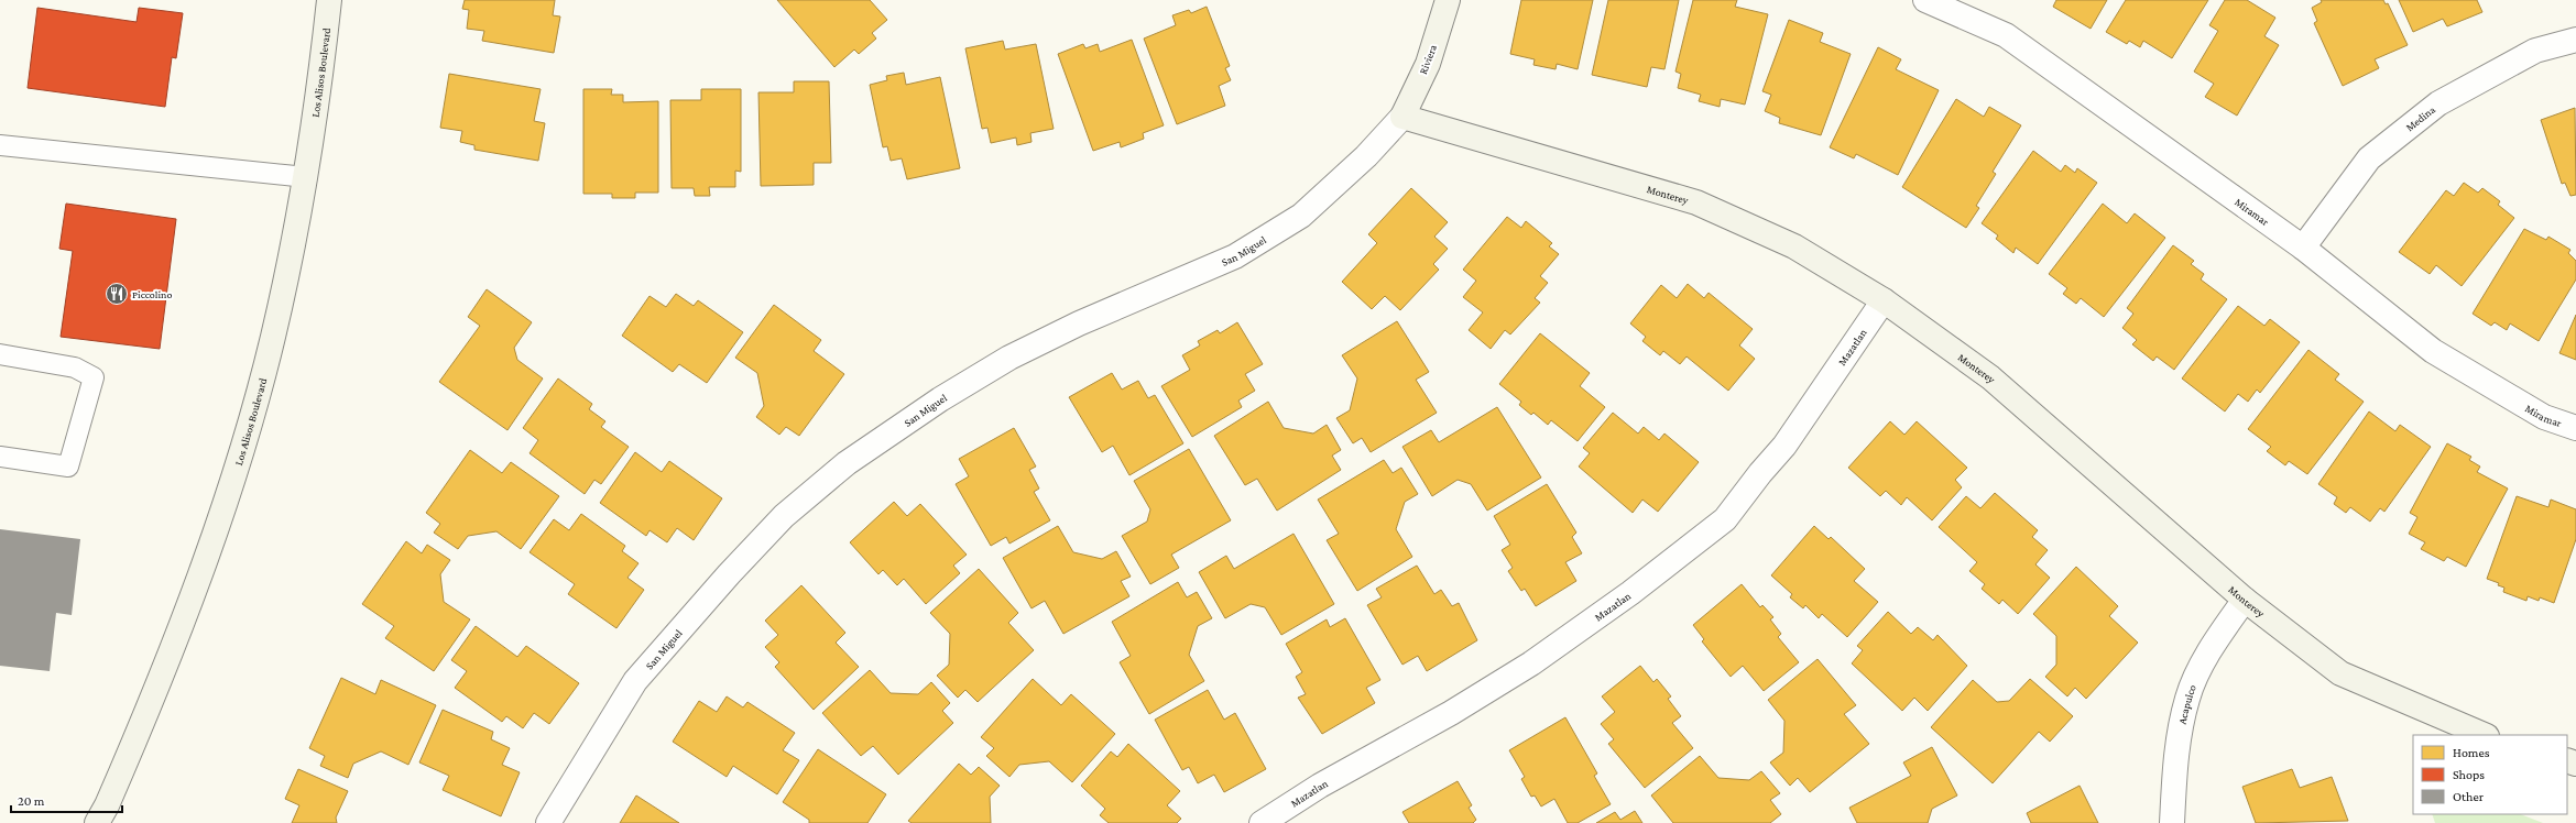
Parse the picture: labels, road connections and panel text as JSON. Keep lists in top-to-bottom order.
{
  "streets": {
    "street": [
      "Riviera",
      "Los Alisos Boulevard",
      "Medina",
      "Monterey",
      "Miramar",
      "San Miguel",
      "Mazatlan",
      "Acapulco"
    ]
  },
  "crossings": [
    ["Riviera", "Monterey"],
    ["Riviera", "San Miguel"],
    ["Medina", "Miramar"],
    ["Monterey", "San Miguel"],
    ["Monterey", "Mazatlan"],
    ["Monterey", "Acapulco"]
  ],
  "places": {
    "restaurant": ["Piccolino"]
  },
  "legend": ["Homes", "Shops", "Other"],
  "scale_bar": "20 m"
}
